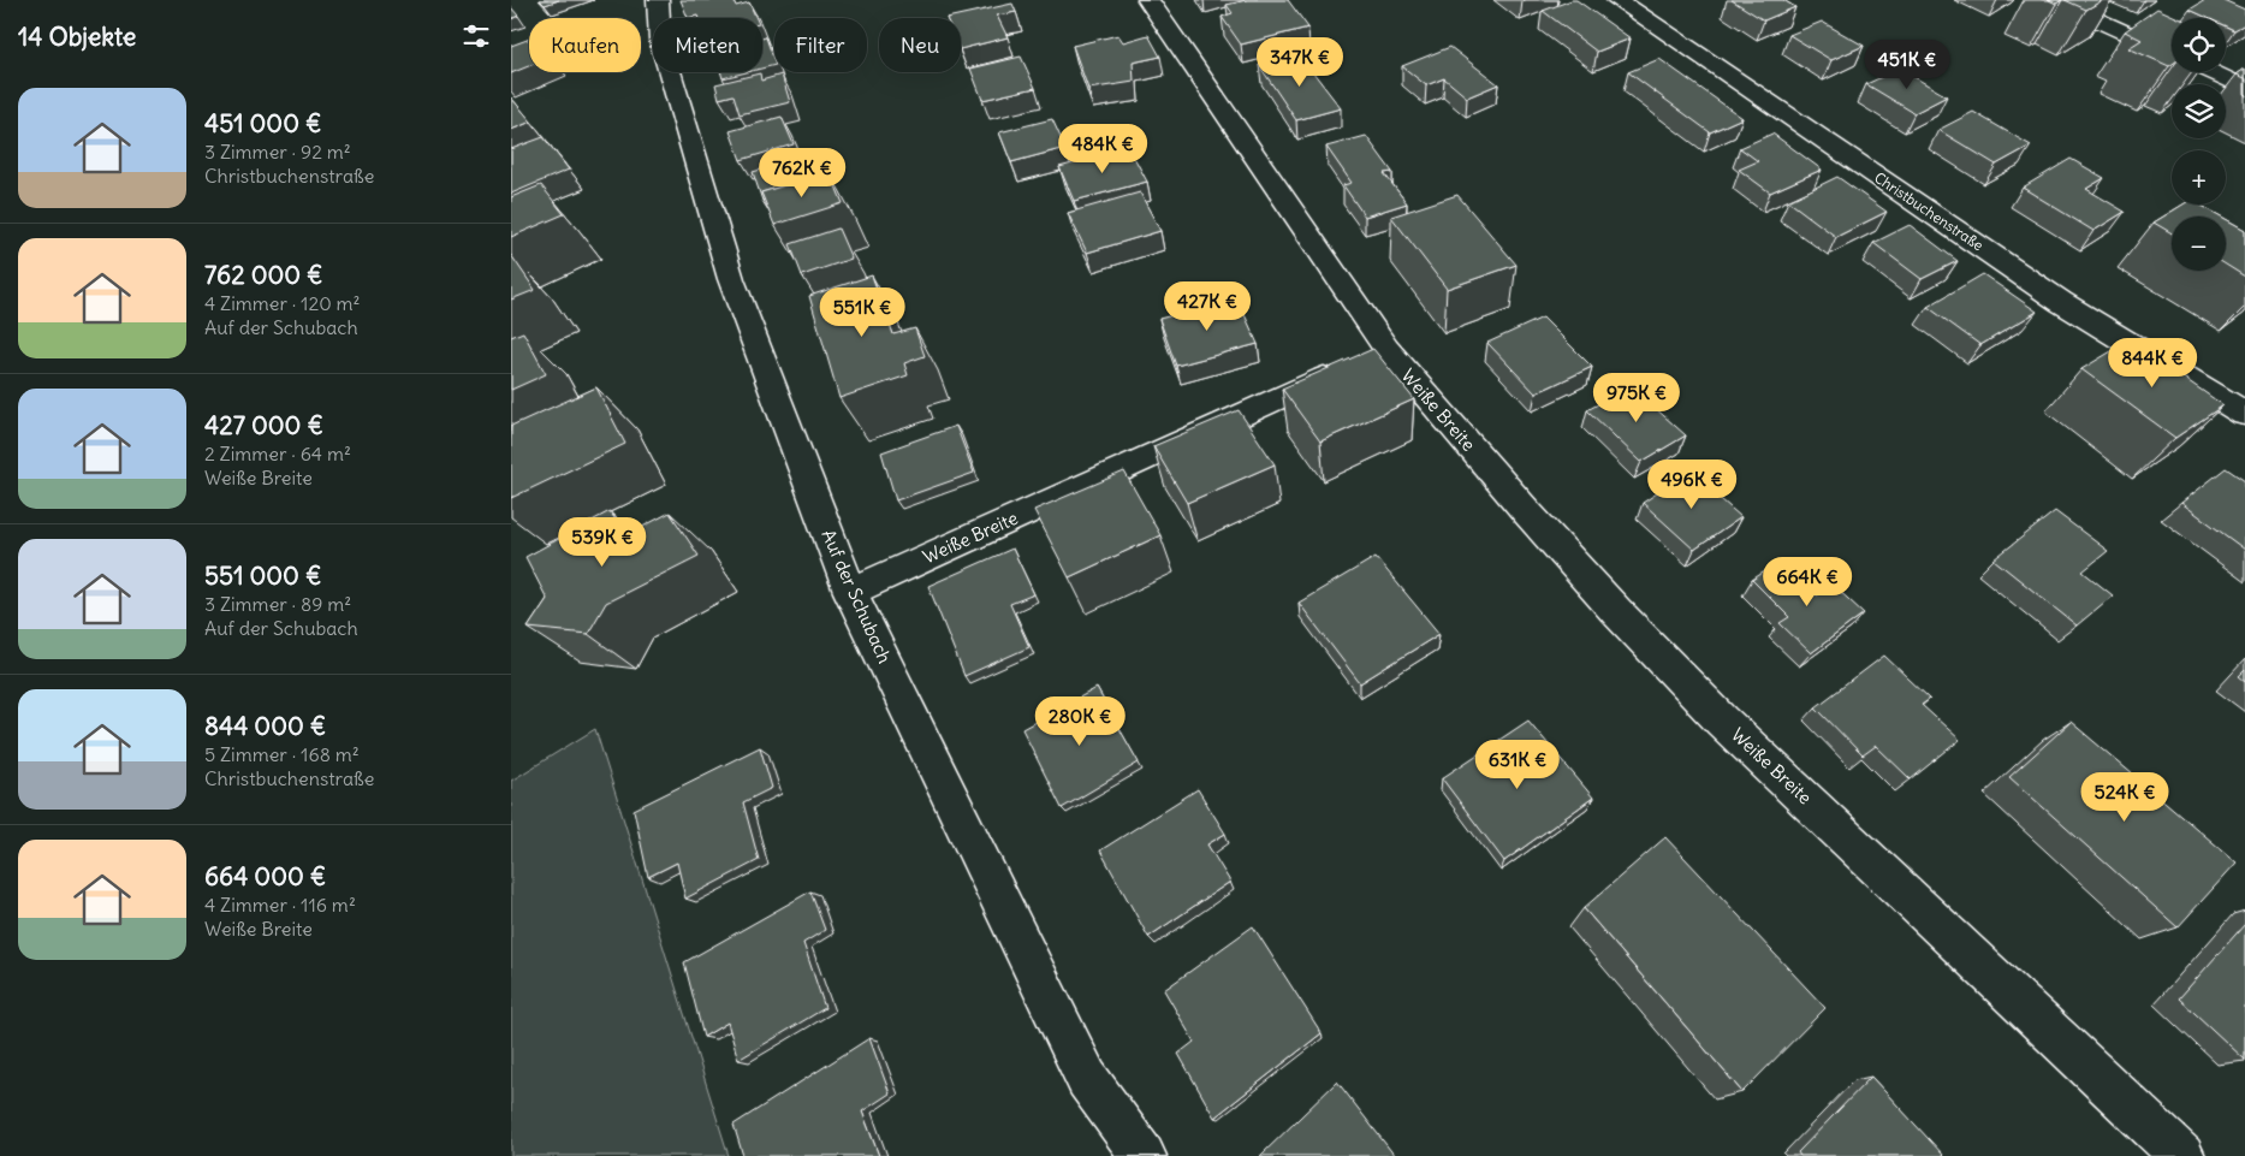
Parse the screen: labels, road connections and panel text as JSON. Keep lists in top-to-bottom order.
{
  "streets": {
    "street": ["Christbuchenstraße", "Weiße Breite", "Auf der Schubach"]
  },
  "crossings": [
    ["Weiße Breite", "Auf der Schubach"]
  ],
  "page": {
    "heading": "14 Objekte",
    "map_buttons": ["+", "−"],
    "chip": [
      "Kaufen",
      "Mieten",
      "Filter",
      "Neu"
    ],
    "price": [
      "347K €",
      "451K €",
      "484K €",
      "762K €",
      "427K €",
      "551K €",
      "844K €",
      "975K €",
      "496K €",
      "539K €",
      "664K €",
      "280K €",
      "631K €",
      "524K €"
    ],
    "list": [
      {
        "name": "451 000 €",
        "note": "3 Zimmer · 92 m² · Christbuchenstraße"
      },
      {
        "name": "762 000 €",
        "note": "4 Zimmer · 120 m² · Auf der Schubach"
      },
      {
        "name": "427 000 €",
        "note": "2 Zimmer · 64 m² · Weiße Breite"
      },
      {
        "name": "551 000 €",
        "note": "3 Zimmer · 89 m² · Auf der Schubach"
      },
      {
        "name": "844 000 €",
        "note": "5 Zimmer · 168 m² · Christbuchenstraße"
      },
      {
        "name": "664 000 €",
        "note": "4 Zimmer · 116 m² · Weiße Breite"
      }
    ]
  }
}
